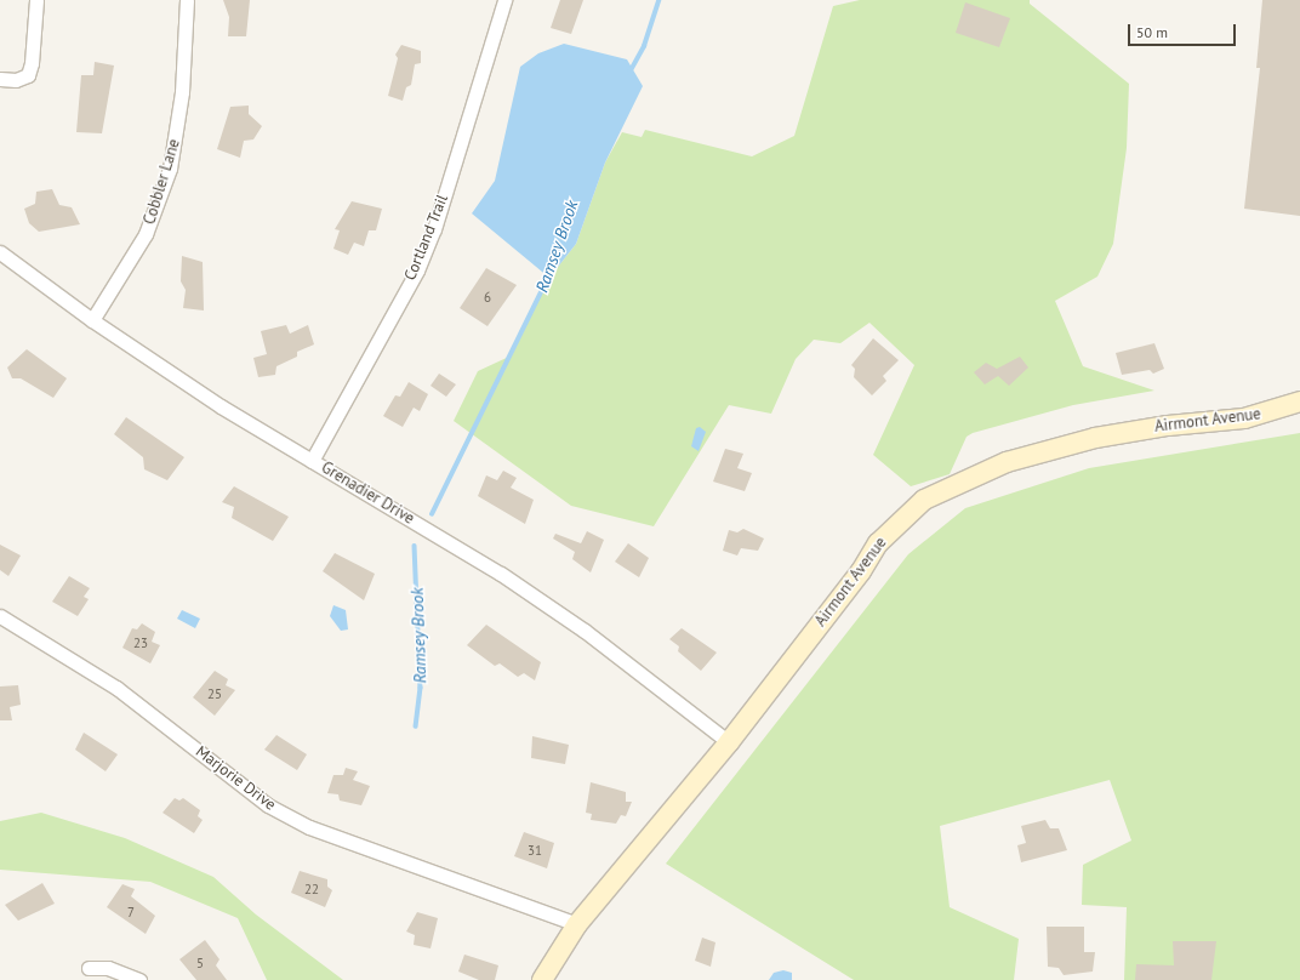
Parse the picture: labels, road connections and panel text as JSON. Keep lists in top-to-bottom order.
{
  "streets": {
    "street": [
      "Cobbler Lane",
      "Cortland Trail",
      "Airmont Avenue",
      "Grenadier Drive",
      "Marjorie Drive"
    ]
  },
  "crossings": [
    ["Cobbler Lane", "Grenadier Drive"],
    ["Cortland Trail", "Grenadier Drive"],
    ["Airmont Avenue", "Grenadier Drive"],
    ["Airmont Avenue", "Marjorie Drive"]
  ],
  "water": ["Ramsey Brook"],
  "house_numbers": [
    "6",
    "23",
    "25",
    "31",
    "22",
    "7",
    "5"
  ],
  "scale_bar": "50 m"
}
